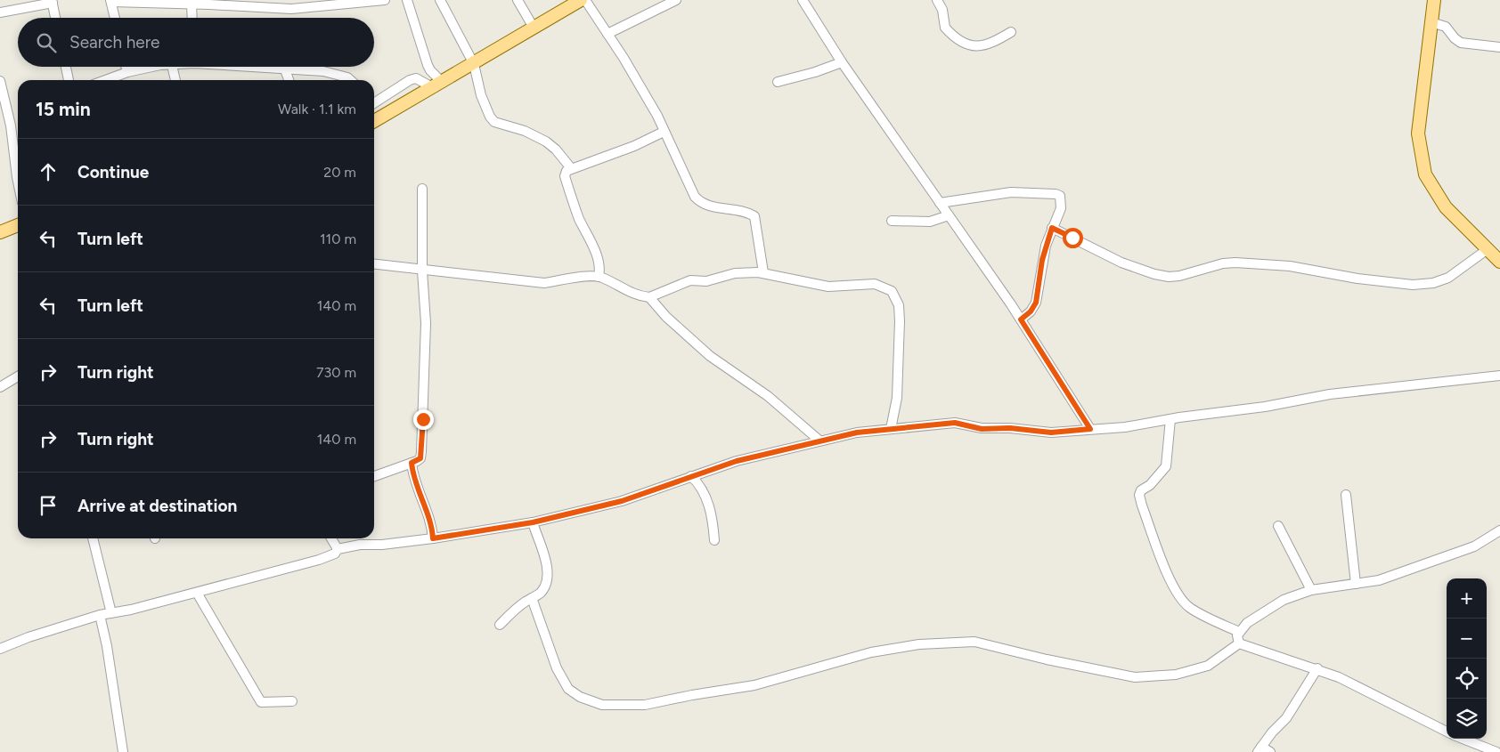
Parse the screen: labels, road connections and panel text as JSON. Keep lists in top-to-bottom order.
{
  "page": {
    "search": "Search here",
    "heading": ["15 min", "Walk · 1.1 km"],
    "list": [
      ["Continue", "20 m"],
      ["Turn left", "110 m"],
      ["Turn left", "140 m"],
      ["Turn right", "730 m"],
      ["Turn right", "140 m"],
      "Arrive at destination"
    ],
    "map_buttons": ["+", "−"]
  }
}
